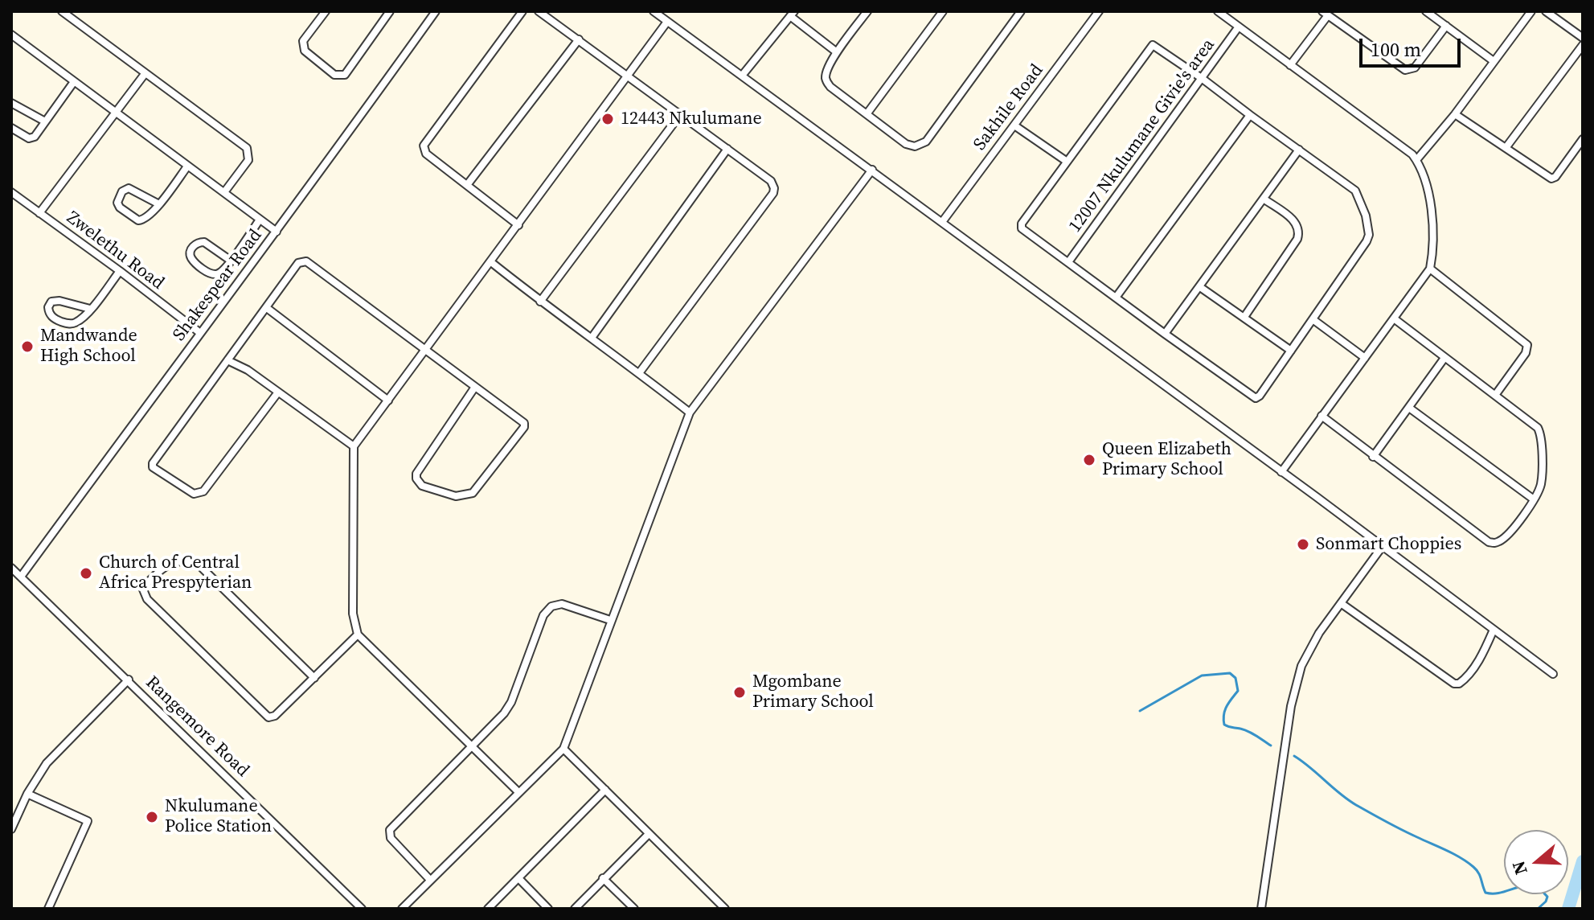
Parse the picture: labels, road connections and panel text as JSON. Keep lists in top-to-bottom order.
{
  "streets": {
    "street": [
      "Sakhile Road",
      "12007 Nkulumane Givie's area",
      "Zwelethu Road",
      "Shakespear Road",
      "Rangemore Road"
    ]
  },
  "crossings": [
    ["Zwelethu Road", "Shakespear Road"],
    ["Shakespear Road", "Rangemore Road"]
  ],
  "places": [
    "12443 Nkulumane",
    "Mandwande High School",
    "Queen Elizabeth Primary School",
    "Sonmart Choppies",
    "Church of Central Africa Prespyterian",
    "Mgombane Primary School",
    "Nkulumane Police Station"
  ],
  "scale_bar": "100 m",
  "north": "left"
}
